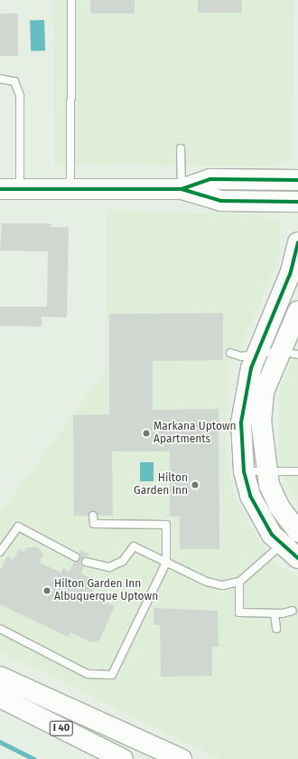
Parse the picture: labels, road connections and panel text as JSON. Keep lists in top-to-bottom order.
{
  "streets": {
    "main road": ["I 40"]
  },
  "places": ["Markana Uptown Apartments", "Hilton Garden Inn", "Hilton Garden Inn Albuquerque Uptown"]
}
